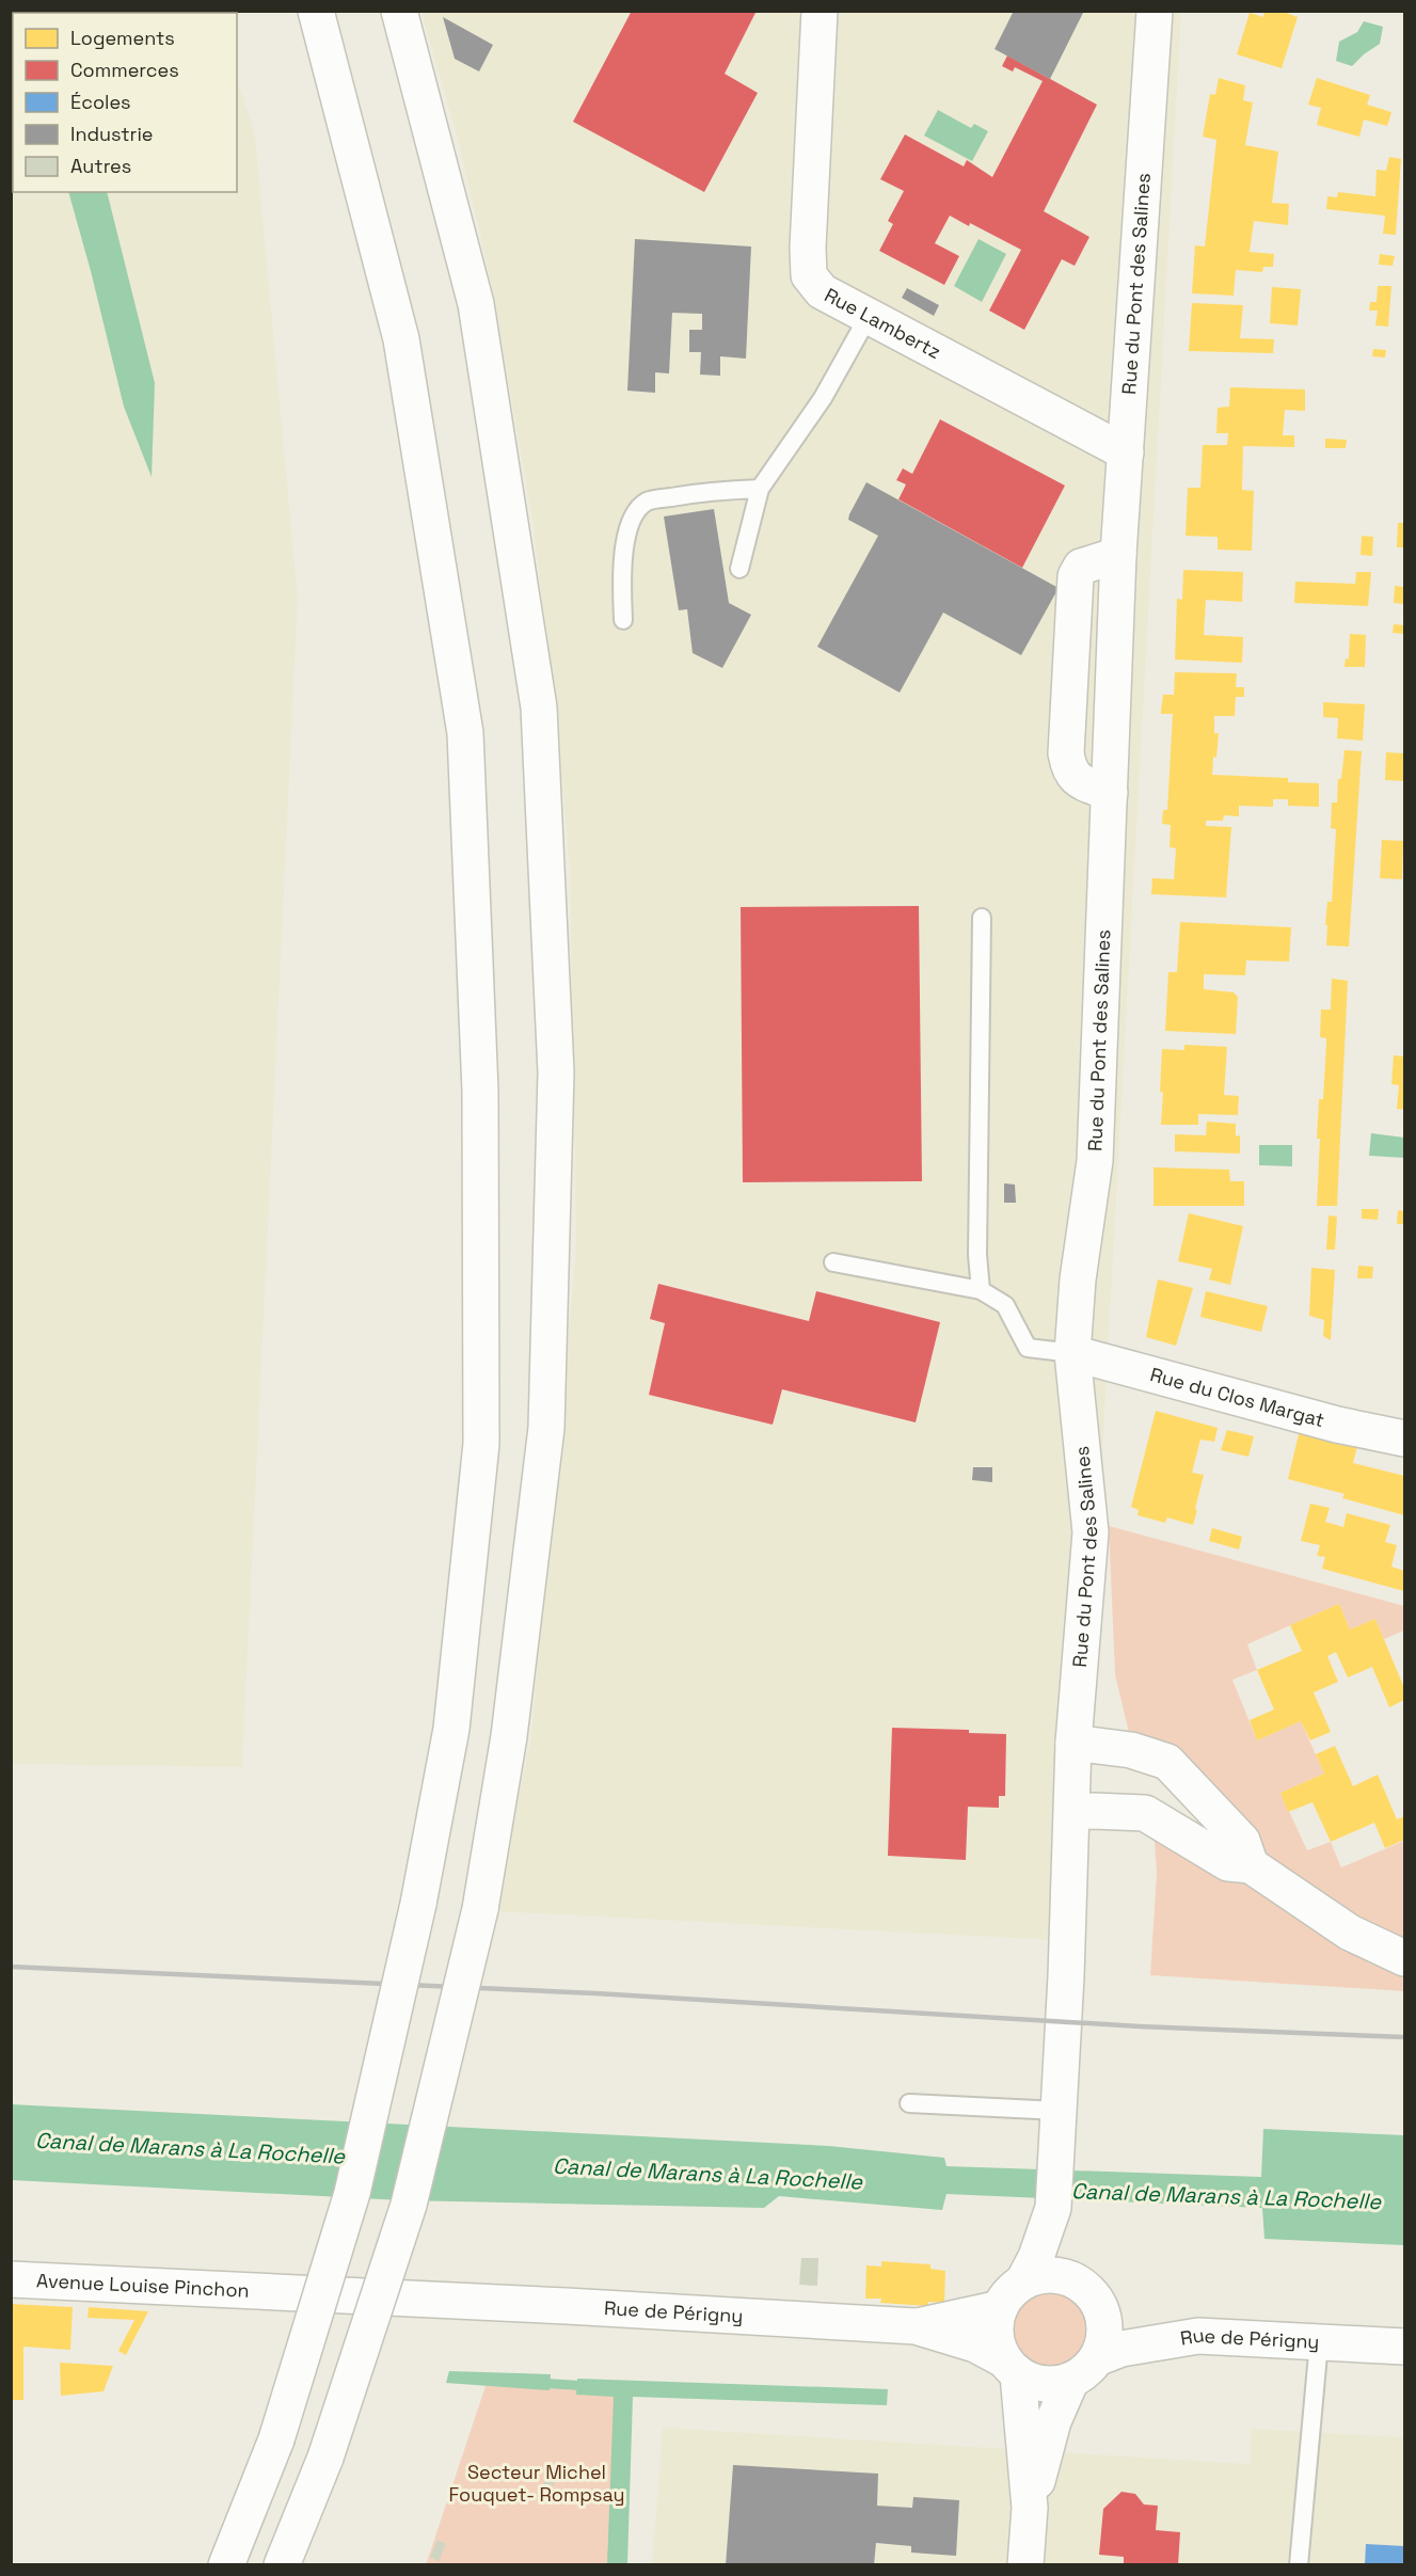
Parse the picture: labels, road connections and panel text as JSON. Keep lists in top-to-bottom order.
{
  "streets": {
    "main road": [
      "Rue du Pont des Salines",
      "Rue Lambertz",
      "Rue du Clos Margat",
      "Avenue Louise Pinchon",
      "Rue de Périgny"
    ]
  },
  "crossings": [
    ["Rue du Pont des Salines", "Rue Lambertz"],
    ["Rue du Pont des Salines", "Rue du Clos Margat"],
    ["Rue du Pont des Salines", "Rue de Périgny"],
    ["Avenue Louise Pinchon", "Rue de Périgny"]
  ],
  "water": ["Canal de Marans à La Rochelle"],
  "parks": ["Secteur Michel Fouquet- Rompsay"],
  "legend": [
    "Logements",
    "Commerces",
    "Écoles",
    "Industrie",
    "Autres"
  ]
}
